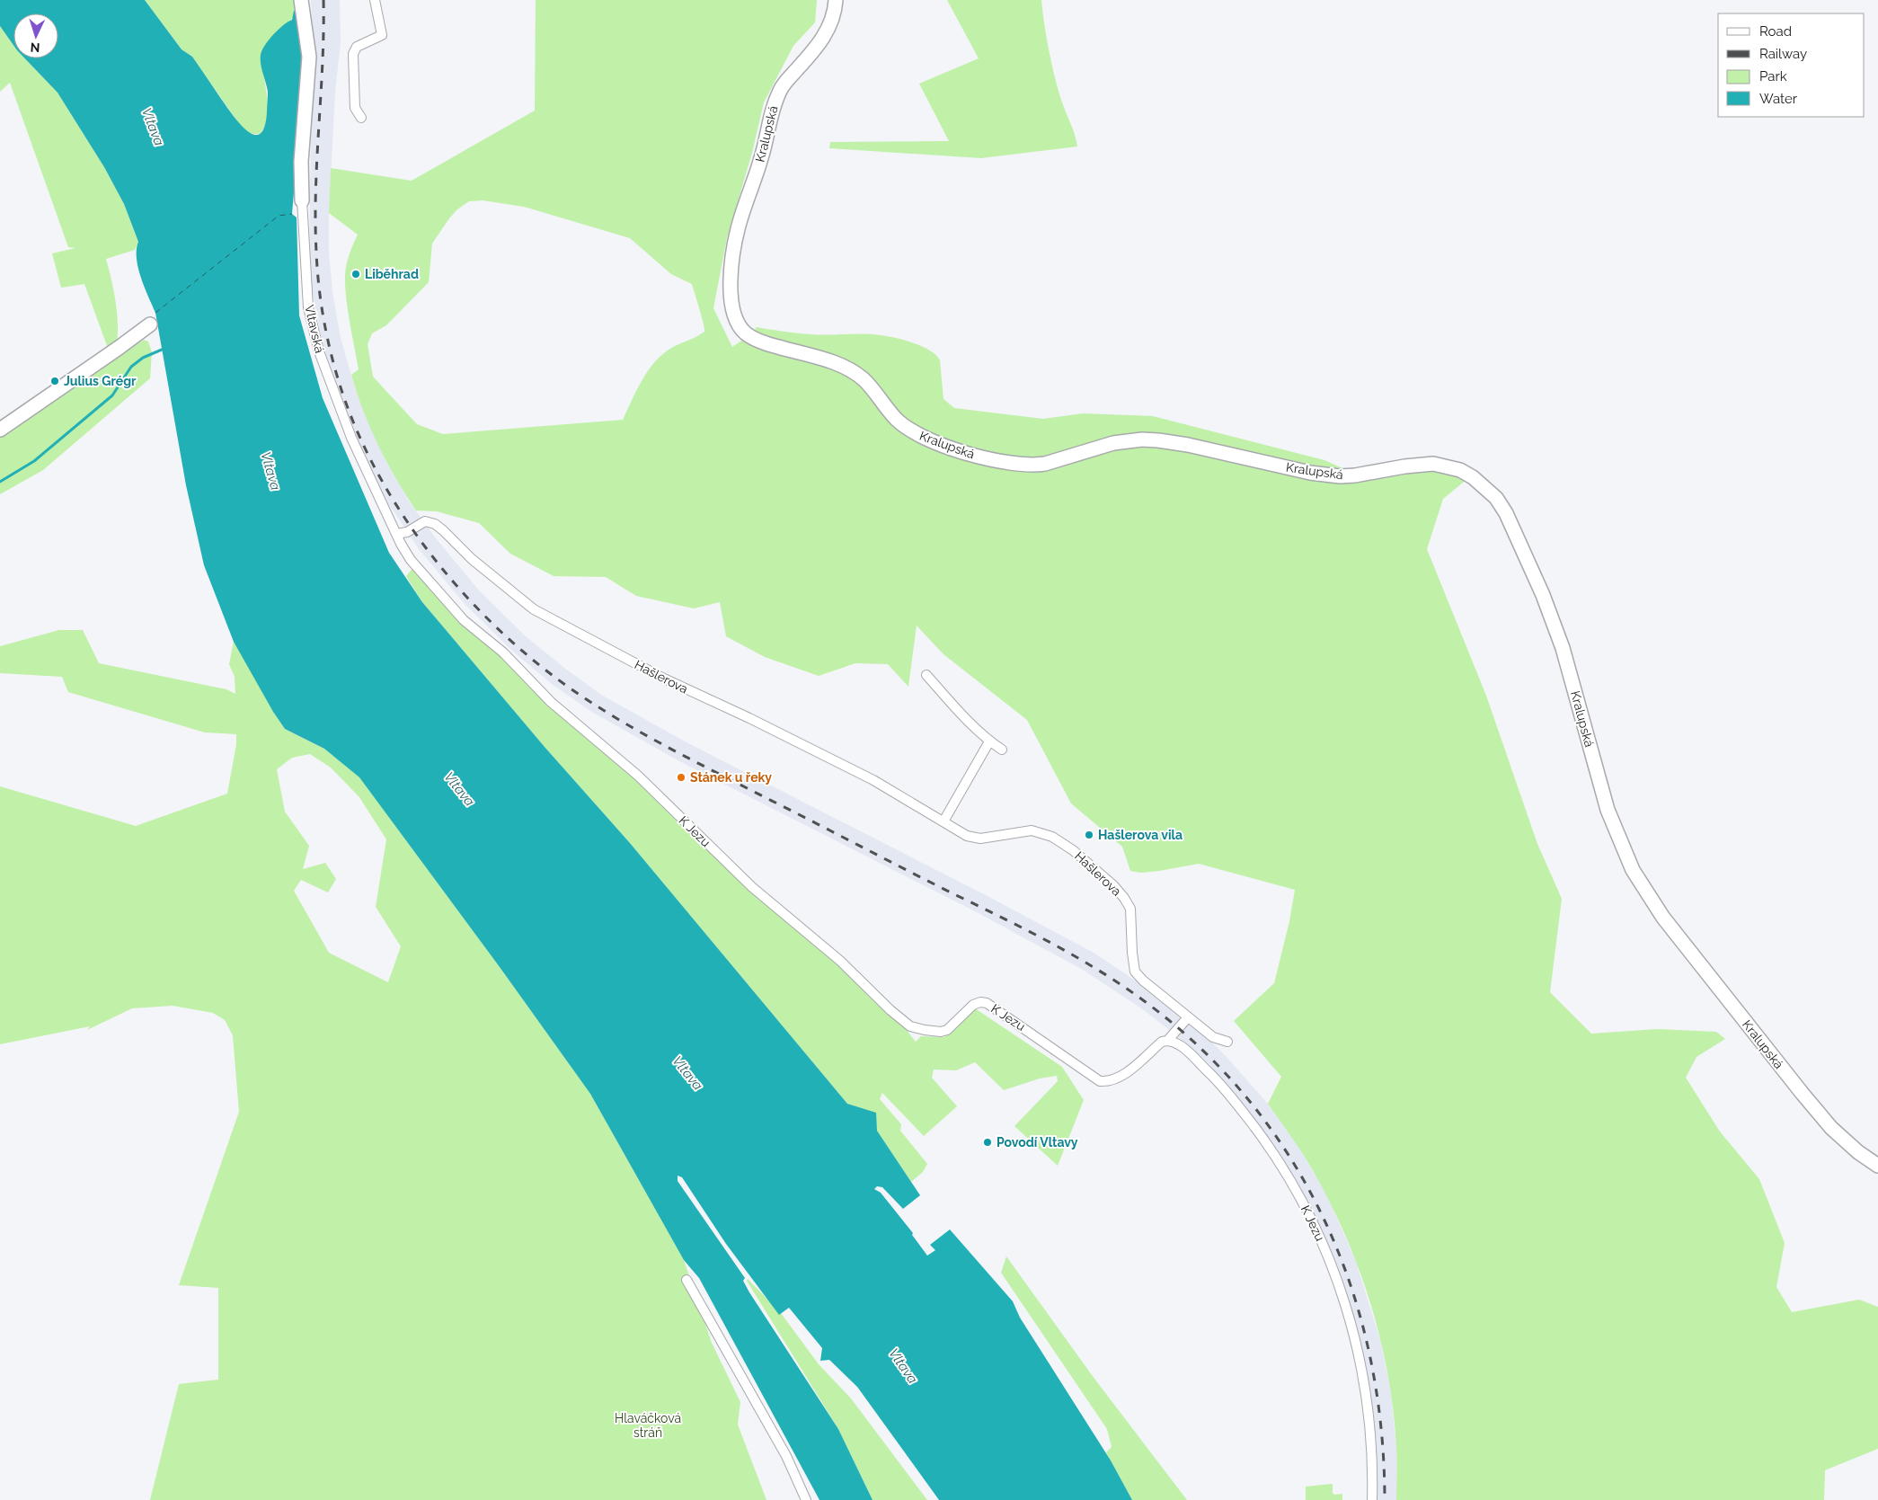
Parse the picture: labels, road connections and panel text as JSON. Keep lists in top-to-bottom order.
{
  "streets": {
    "street": [
      "Kralupská",
      "Vltavská",
      "Hašlerova",
      "K Jezu"
    ]
  },
  "crossings": [
    ["Vltavská", "Hašlerova"],
    ["Vltavská", "K Jezu"]
  ],
  "water": ["Vltava"],
  "parks": ["Hlaváčková stráň"],
  "places": [
    "Liběhrad",
    "Julius Grégr",
    "Stánek u řeky",
    "Hašlerova vila",
    "Povodí Vltavy"
  ],
  "legend": [
    "Road",
    "Railway",
    "Park",
    "Water"
  ],
  "north": "bottom"
}
